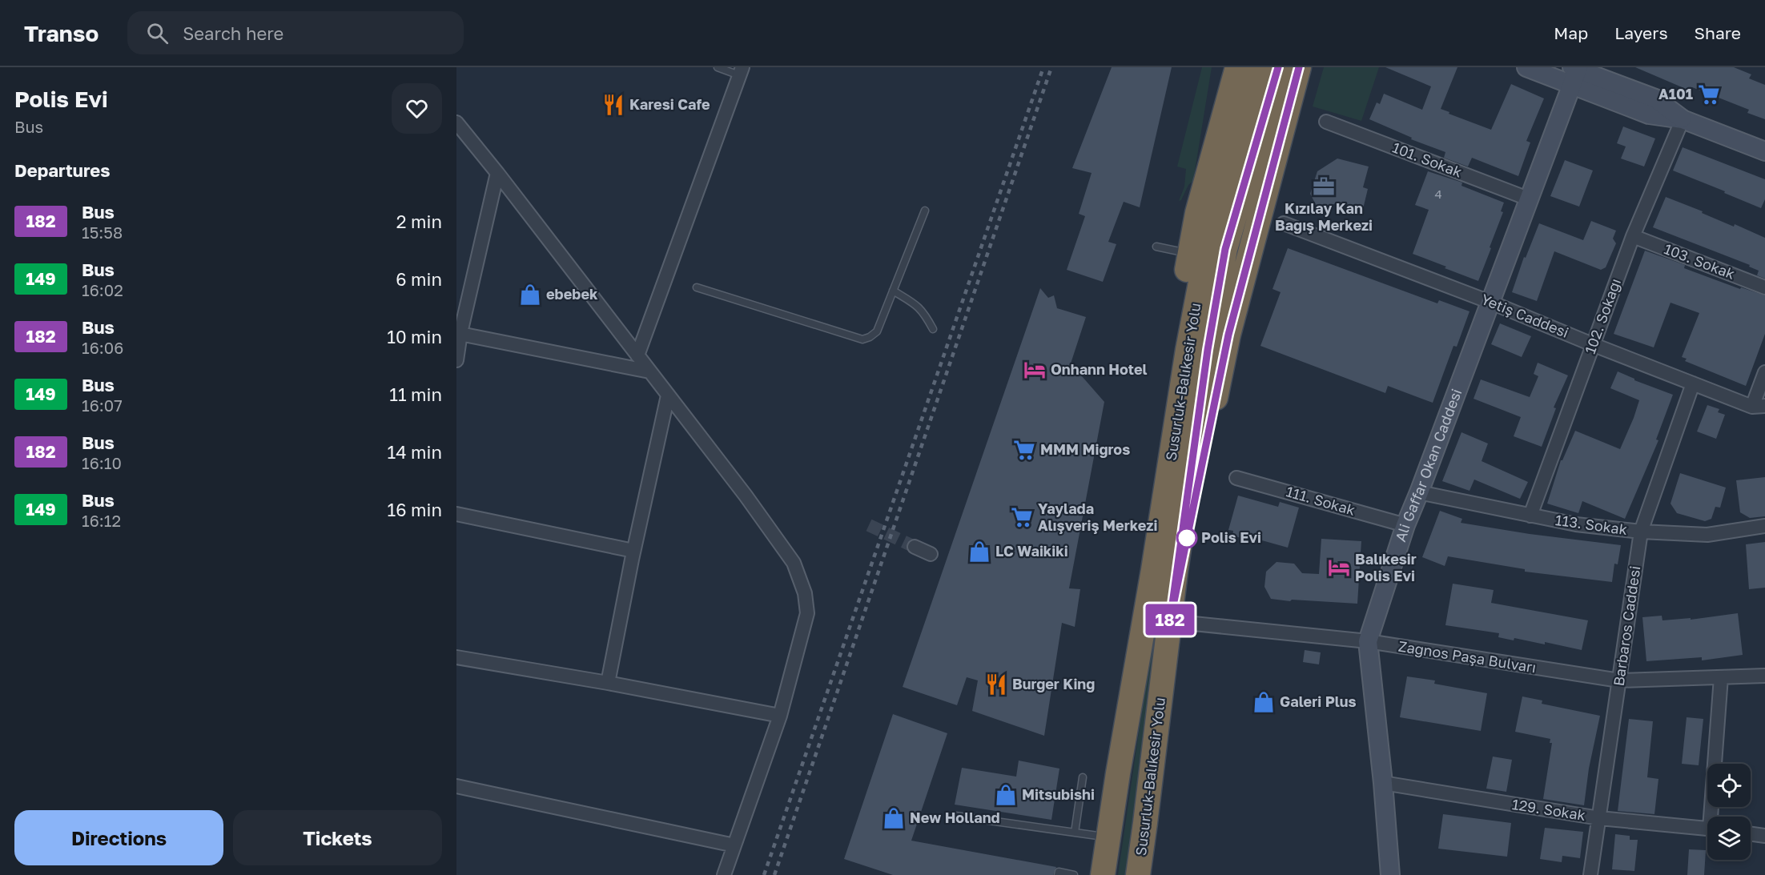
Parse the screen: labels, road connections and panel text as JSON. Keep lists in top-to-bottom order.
{
  "streets": {
    "highway": ["Susurluk-Balıkesir Yolu"],
    "main road": ["Ali Gaffar Okan Caddesi"],
    "street": [
      "101. Sokak",
      "103. Sokak",
      "Yetiş Caddesi",
      "102. Sokağı",
      "111. Sokak",
      "113. Sokak",
      "Barbaros Caddesi",
      "Zağnos Paşa Bulvarı",
      "129. Sokak"
    ]
  },
  "crossings": [
    ["101. Sokak", "Ali Gaffar Okan Caddesi"],
    ["103. Sokak", "102. Sokağı"],
    ["Yetiş Caddesi", "102. Sokağı"],
    ["Yetiş Caddesi", "Ali Gaffar Okan Caddesi"],
    ["Yetiş Caddesi", "Barbaros Caddesi"],
    ["102. Sokağı", "113. Sokak"],
    ["Susurluk-Balıkesir Yolu", "Zağnos Paşa Bulvarı"],
    ["Ali Gaffar Okan Caddesi", "111. Sokak"],
    ["Ali Gaffar Okan Caddesi", "113. Sokak"],
    ["Ali Gaffar Okan Caddesi", "Zağnos Paşa Bulvarı"],
    ["Ali Gaffar Okan Caddesi", "129. Sokak"],
    ["113. Sokak", "Barbaros Caddesi"],
    ["Barbaros Caddesi", "Zağnos Paşa Bulvarı"],
    ["Barbaros Caddesi", "129. Sokak"]
  ],
  "places": {
    "supermarket": ["A101", "MMM Migros", "Yaylada Alışveriş Merkezi"],
    "restaurant": ["Karesi Cafe", "Burger King"],
    "office": ["Kızılay Kan Bağış Merkezi"],
    "shop": [
      "ebebek",
      "LC Waikiki",
      "Galeri Plus",
      "Mitsubishi",
      "New Holland"
    ],
    "hotel": ["Onhann Hotel", "Balıkesir Polis Evi"],
    "other": ["Polis Evi"]
  },
  "lines": ["bus line 182"],
  "house_numbers": ["4"],
  "page": {
    "header": "Transo",
    "search": "Search here",
    "nav": ["Map", "Layers", "Share"],
    "heading": [
      ["Polis Evi", "Bus"],
      "Departures"
    ],
    "on_map": "182",
    "list": [
      {
        "mark": "182",
        "name": "Bus",
        "note": "15:58",
        "value": "2 min"
      },
      {
        "mark": "149",
        "name": "Bus",
        "note": "16:02",
        "value": "6 min"
      },
      {
        "mark": "182",
        "name": "Bus",
        "note": "16:06",
        "value": "10 min"
      },
      {
        "mark": "149",
        "name": "Bus",
        "note": "16:07",
        "value": "11 min"
      },
      {
        "mark": "182",
        "name": "Bus",
        "note": "16:10",
        "value": "14 min"
      },
      {
        "mark": "149",
        "name": "Bus",
        "note": "16:12",
        "value": "16 min"
      }
    ],
    "buttons": ["Directions", "Tickets"]
  }
}
